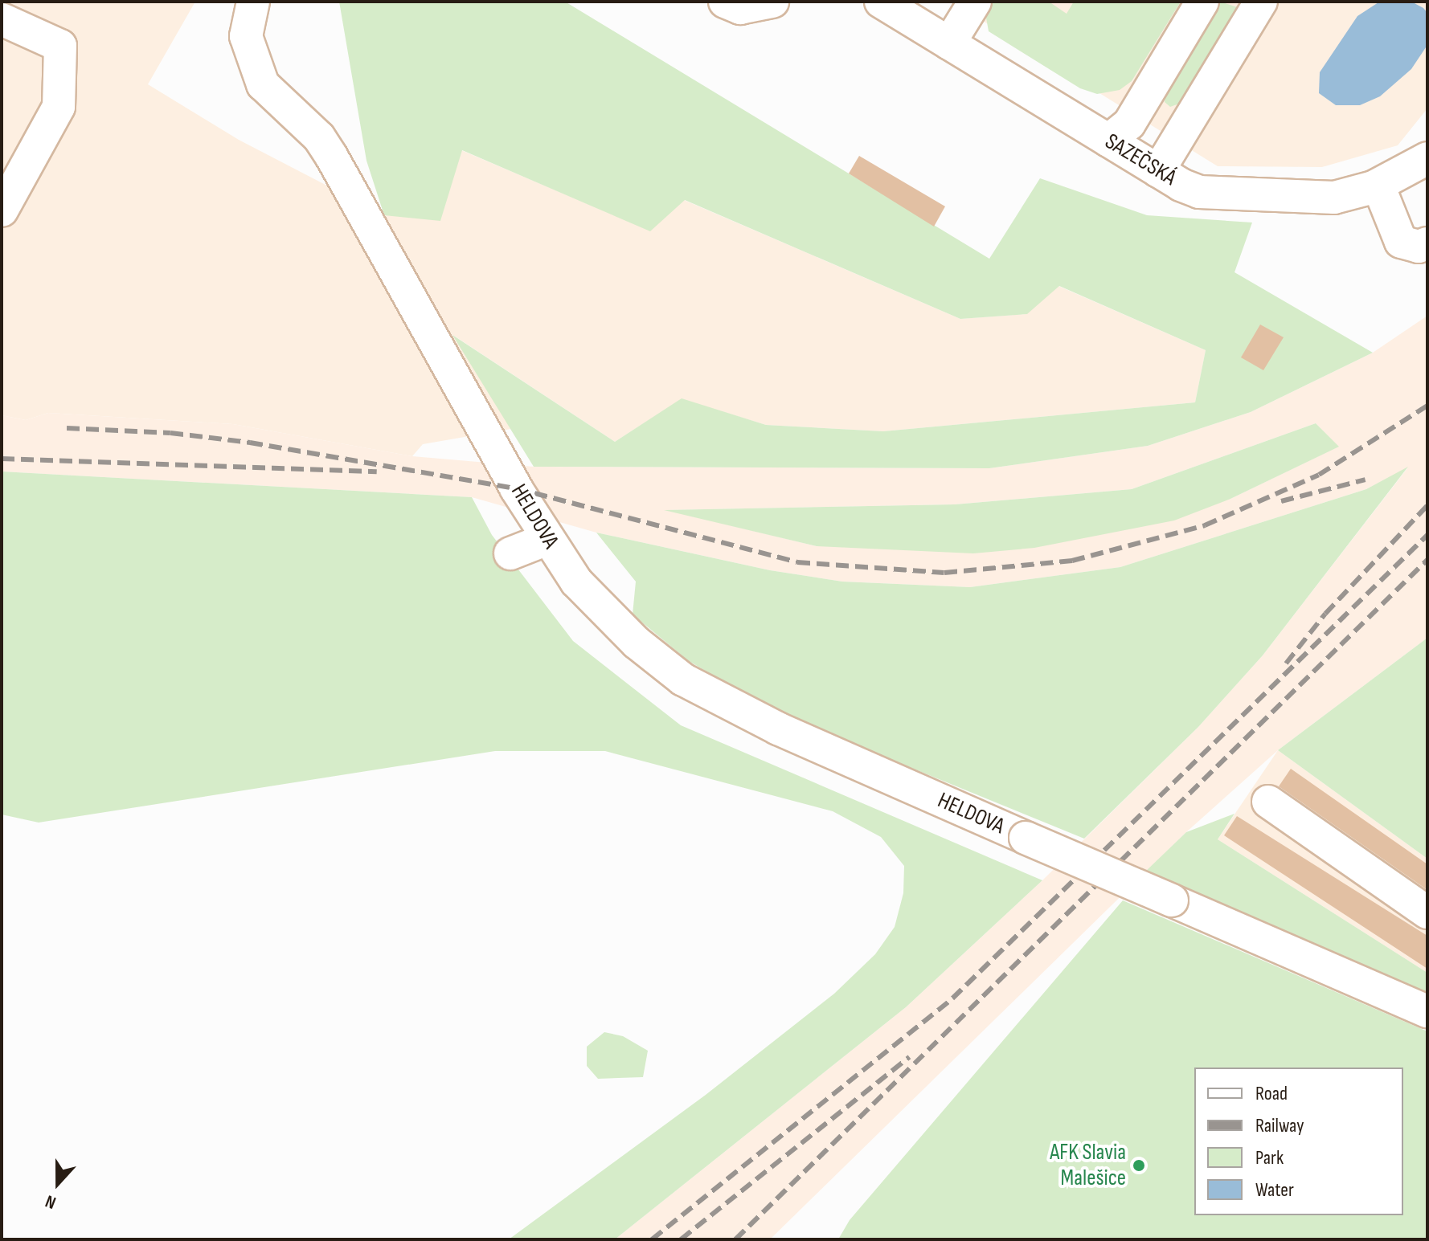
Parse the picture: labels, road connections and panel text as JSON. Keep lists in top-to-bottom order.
{
  "streets": {
    "street": ["SAZEČSKÁ", "HELDOVA"]
  },
  "places": ["AFK Slavia Malešice"],
  "legend": [
    "Road",
    "Railway",
    "Park",
    "Water"
  ],
  "north": "bottom"
}
